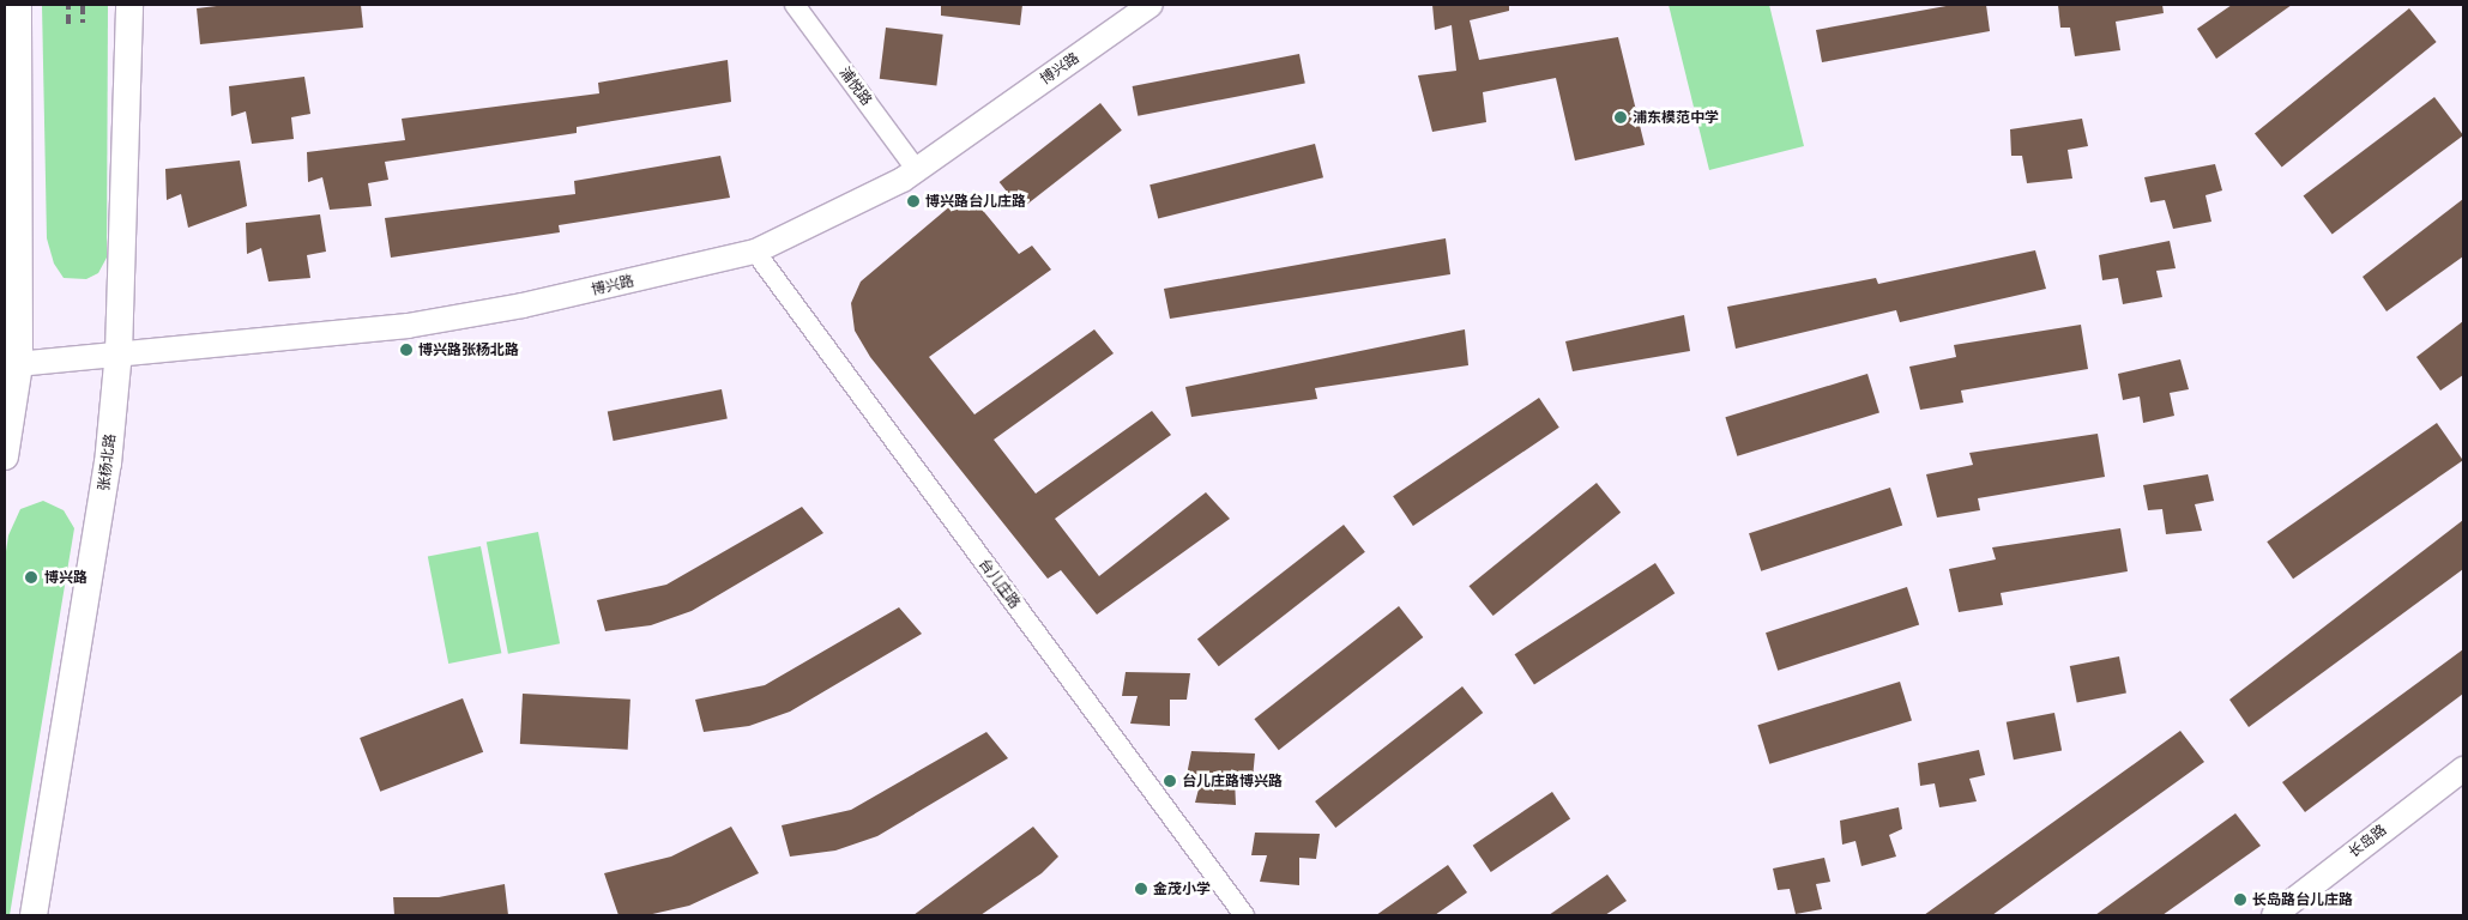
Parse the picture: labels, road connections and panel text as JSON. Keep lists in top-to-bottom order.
{
  "streets": {
    "main road": ["张杨北路"],
    "street": [
      "博兴路",
      "浦悦路",
      "台儿庄路",
      "长岛路"
    ]
  },
  "crossings": [
    ["博兴路", "浦悦路"],
    ["博兴路", "张杨北路"],
    ["博兴路", "台儿庄路"]
  ],
  "places": [
    "浦东模范中学",
    "博兴路台儿庄路",
    "博兴路张杨北路",
    "博兴路",
    "台儿庄路博兴路",
    "金茂小学",
    "长岛路台儿庄路"
  ]
}
